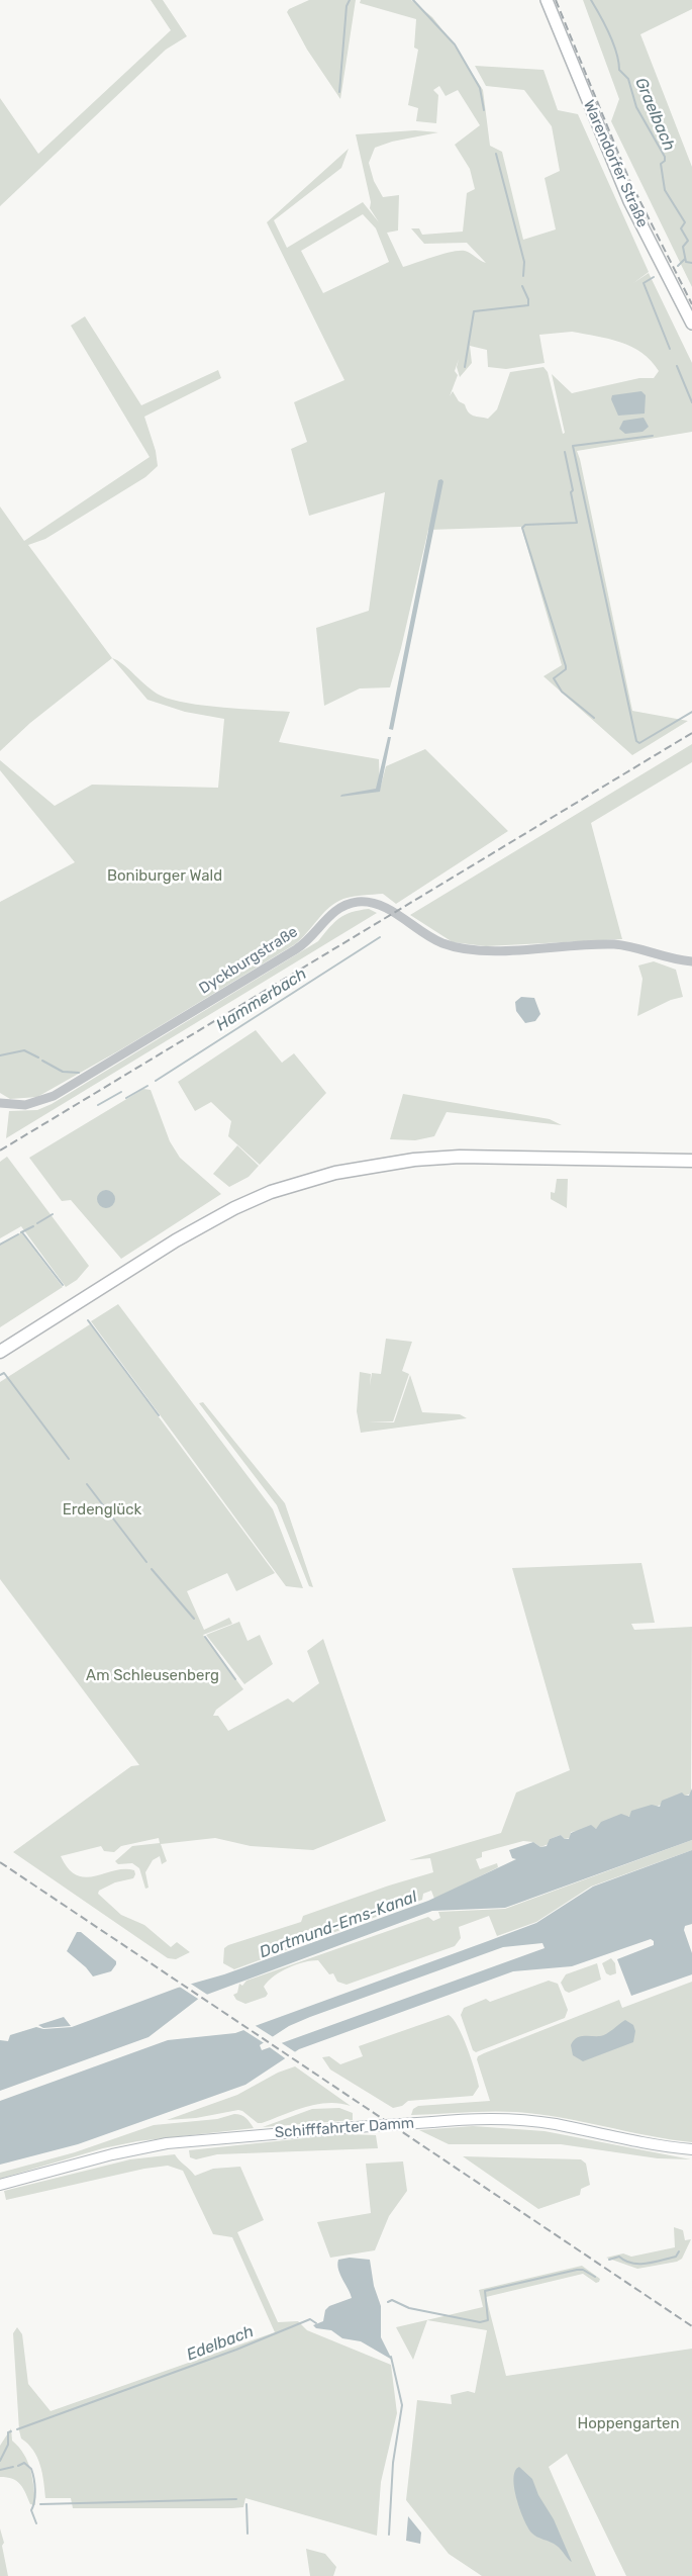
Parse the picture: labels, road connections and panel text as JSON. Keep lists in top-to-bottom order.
{
  "streets": {
    "main road": ["Warendorfer Straße", "Schifffahrter Damm"],
    "street": ["Dyckburgstraße"]
  },
  "water": [
    "Graelbach",
    "Hammerbach",
    "Dortmund-Ems-Kanal",
    "Edelbach"
  ],
  "parks": [
    "Boniburger Wald",
    "Erdenglück",
    "Am Schleusenberg",
    "Hoppengarten"
  ]
}
